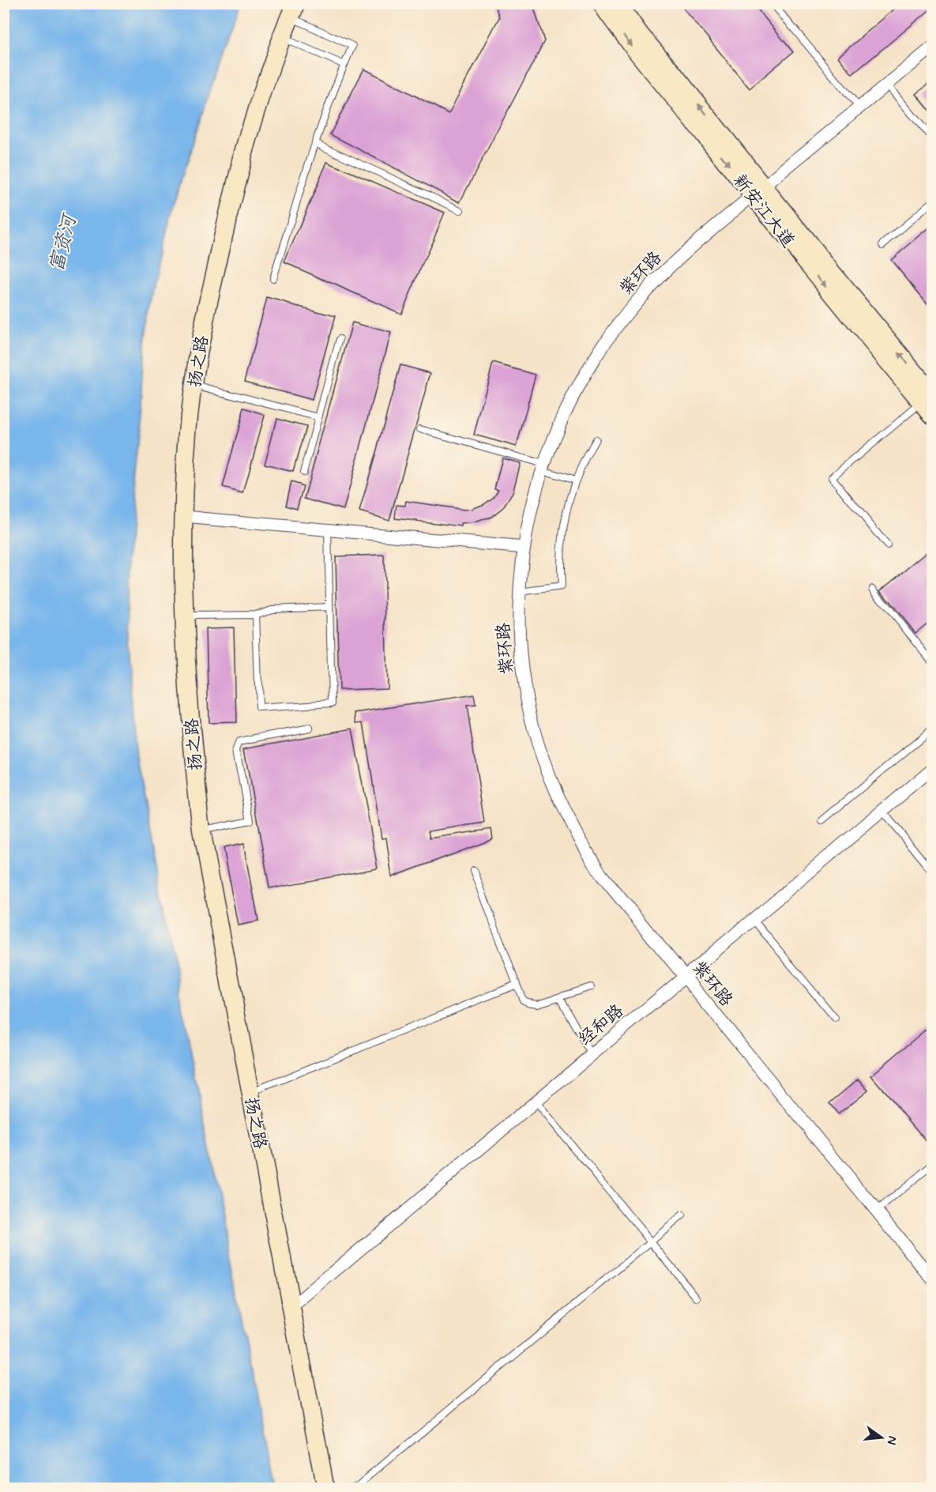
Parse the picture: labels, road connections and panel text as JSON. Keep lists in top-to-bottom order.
{
  "streets": {
    "street": [
      "新安江大道",
      "紫环路",
      "扬之路",
      "经和路"
    ]
  },
  "crossings": [
    ["新安江大道", "紫环路"],
    ["紫环路", "经和路"],
    ["扬之路", "经和路"]
  ],
  "water": ["富资河"],
  "north": "right"
}
